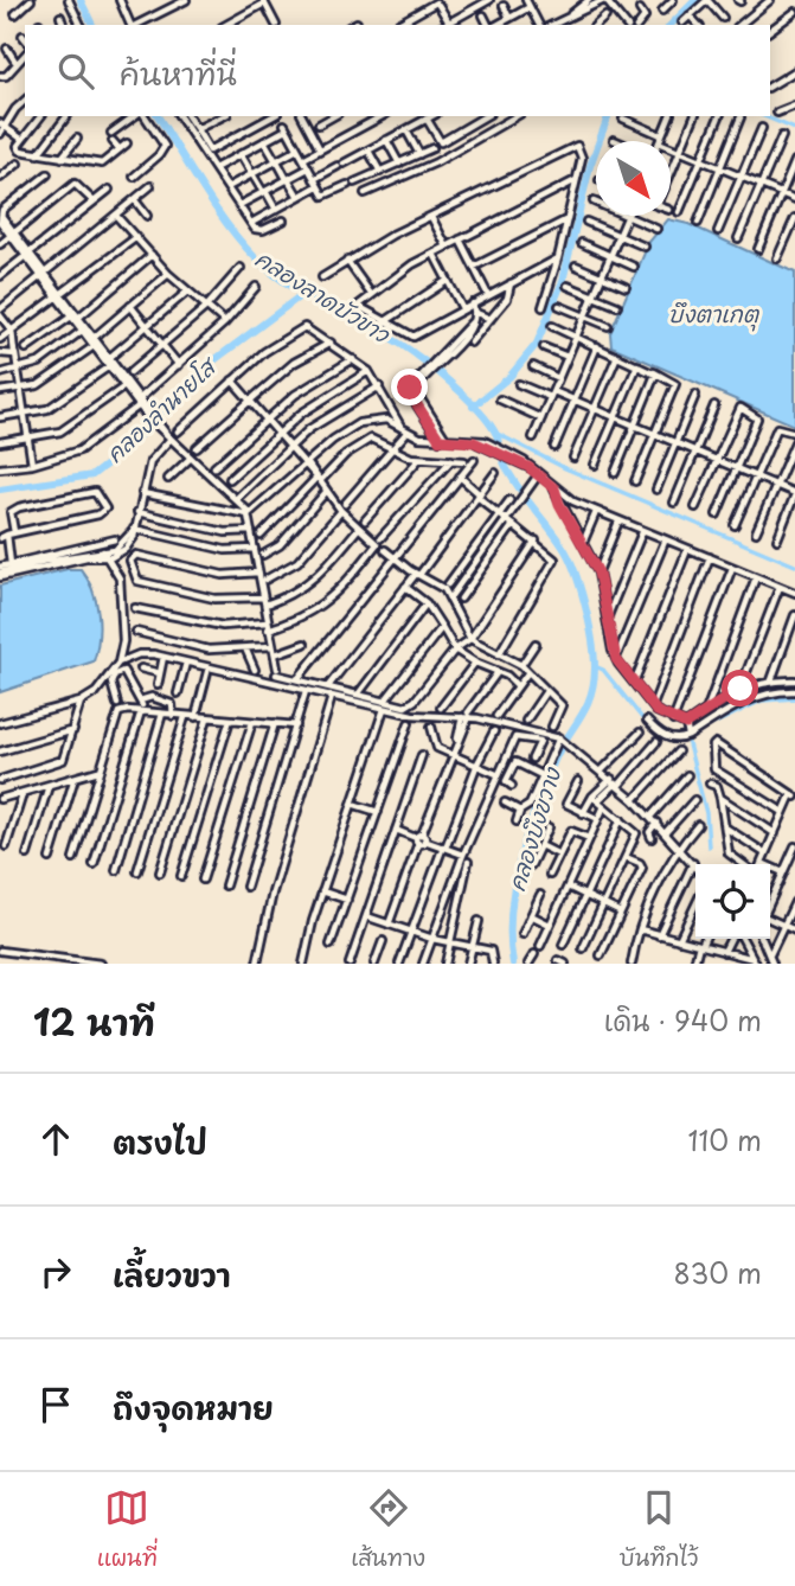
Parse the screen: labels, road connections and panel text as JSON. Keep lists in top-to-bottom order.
{
  "water": [
    "คลองลาดบัวขาว",
    "บึงตาเกตุ",
    "คลองลำนายโส",
    "คลองบึงขวาง"
  ],
  "north": "bottom right",
  "page": {
    "search": "ค้นหาที่นี่",
    "heading": ["12 นาที", "เดิน · 940 m"],
    "list": [
      ["ตรงไป", "110 m"],
      ["เลี้ยวขวา", "830 m"],
      "ถึงจุดหมาย"
    ],
    "nav": ["แผนที่", "เส้นทาง", "บันทึกไว้"]
  }
}
